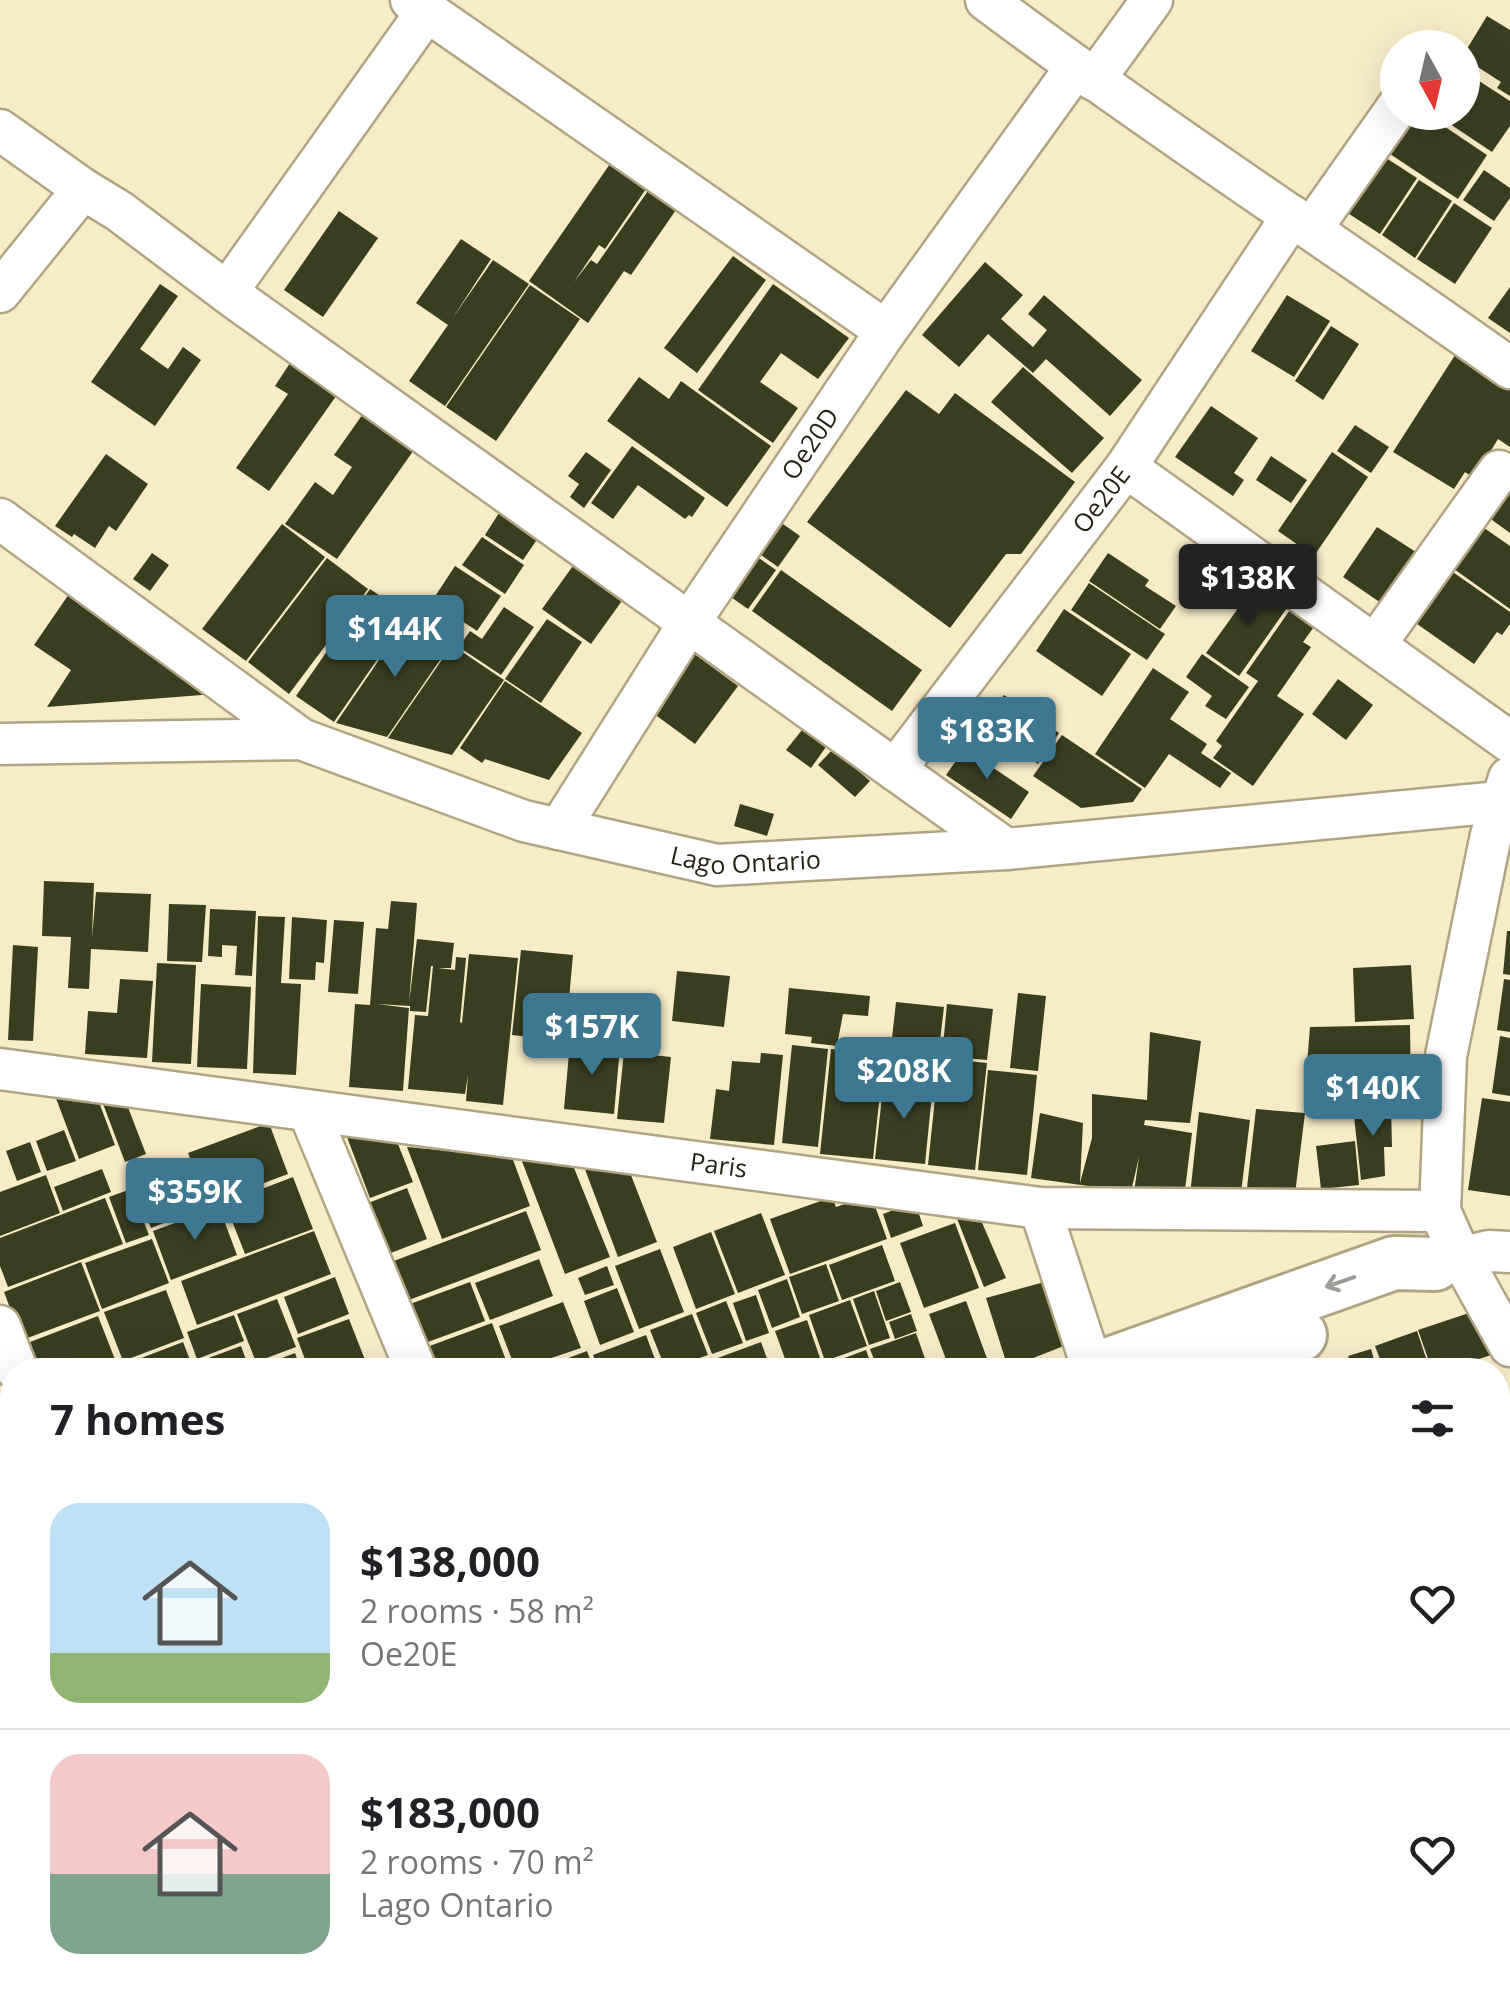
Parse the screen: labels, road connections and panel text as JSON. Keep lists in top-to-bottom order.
{
  "streets": {
    "street": [
      "Oe20D",
      "Oe20E",
      "Lago Ontario",
      "Paris"
    ]
  },
  "crossings": [
    ["Oe20D", "Lago Ontario"]
  ],
  "north": "bottom",
  "page": {
    "price": [
      "$138K",
      "$144K",
      "$183K",
      "$157K",
      "$208K",
      "$140K",
      "$359K"
    ],
    "heading": "7 homes",
    "list": [
      {
        "name": "$138,000",
        "note": "2 rooms · 58 m² · Oe20E"
      },
      {
        "name": "$183,000",
        "note": "2 rooms · 70 m² · Lago Ontario"
      }
    ]
  }
}
